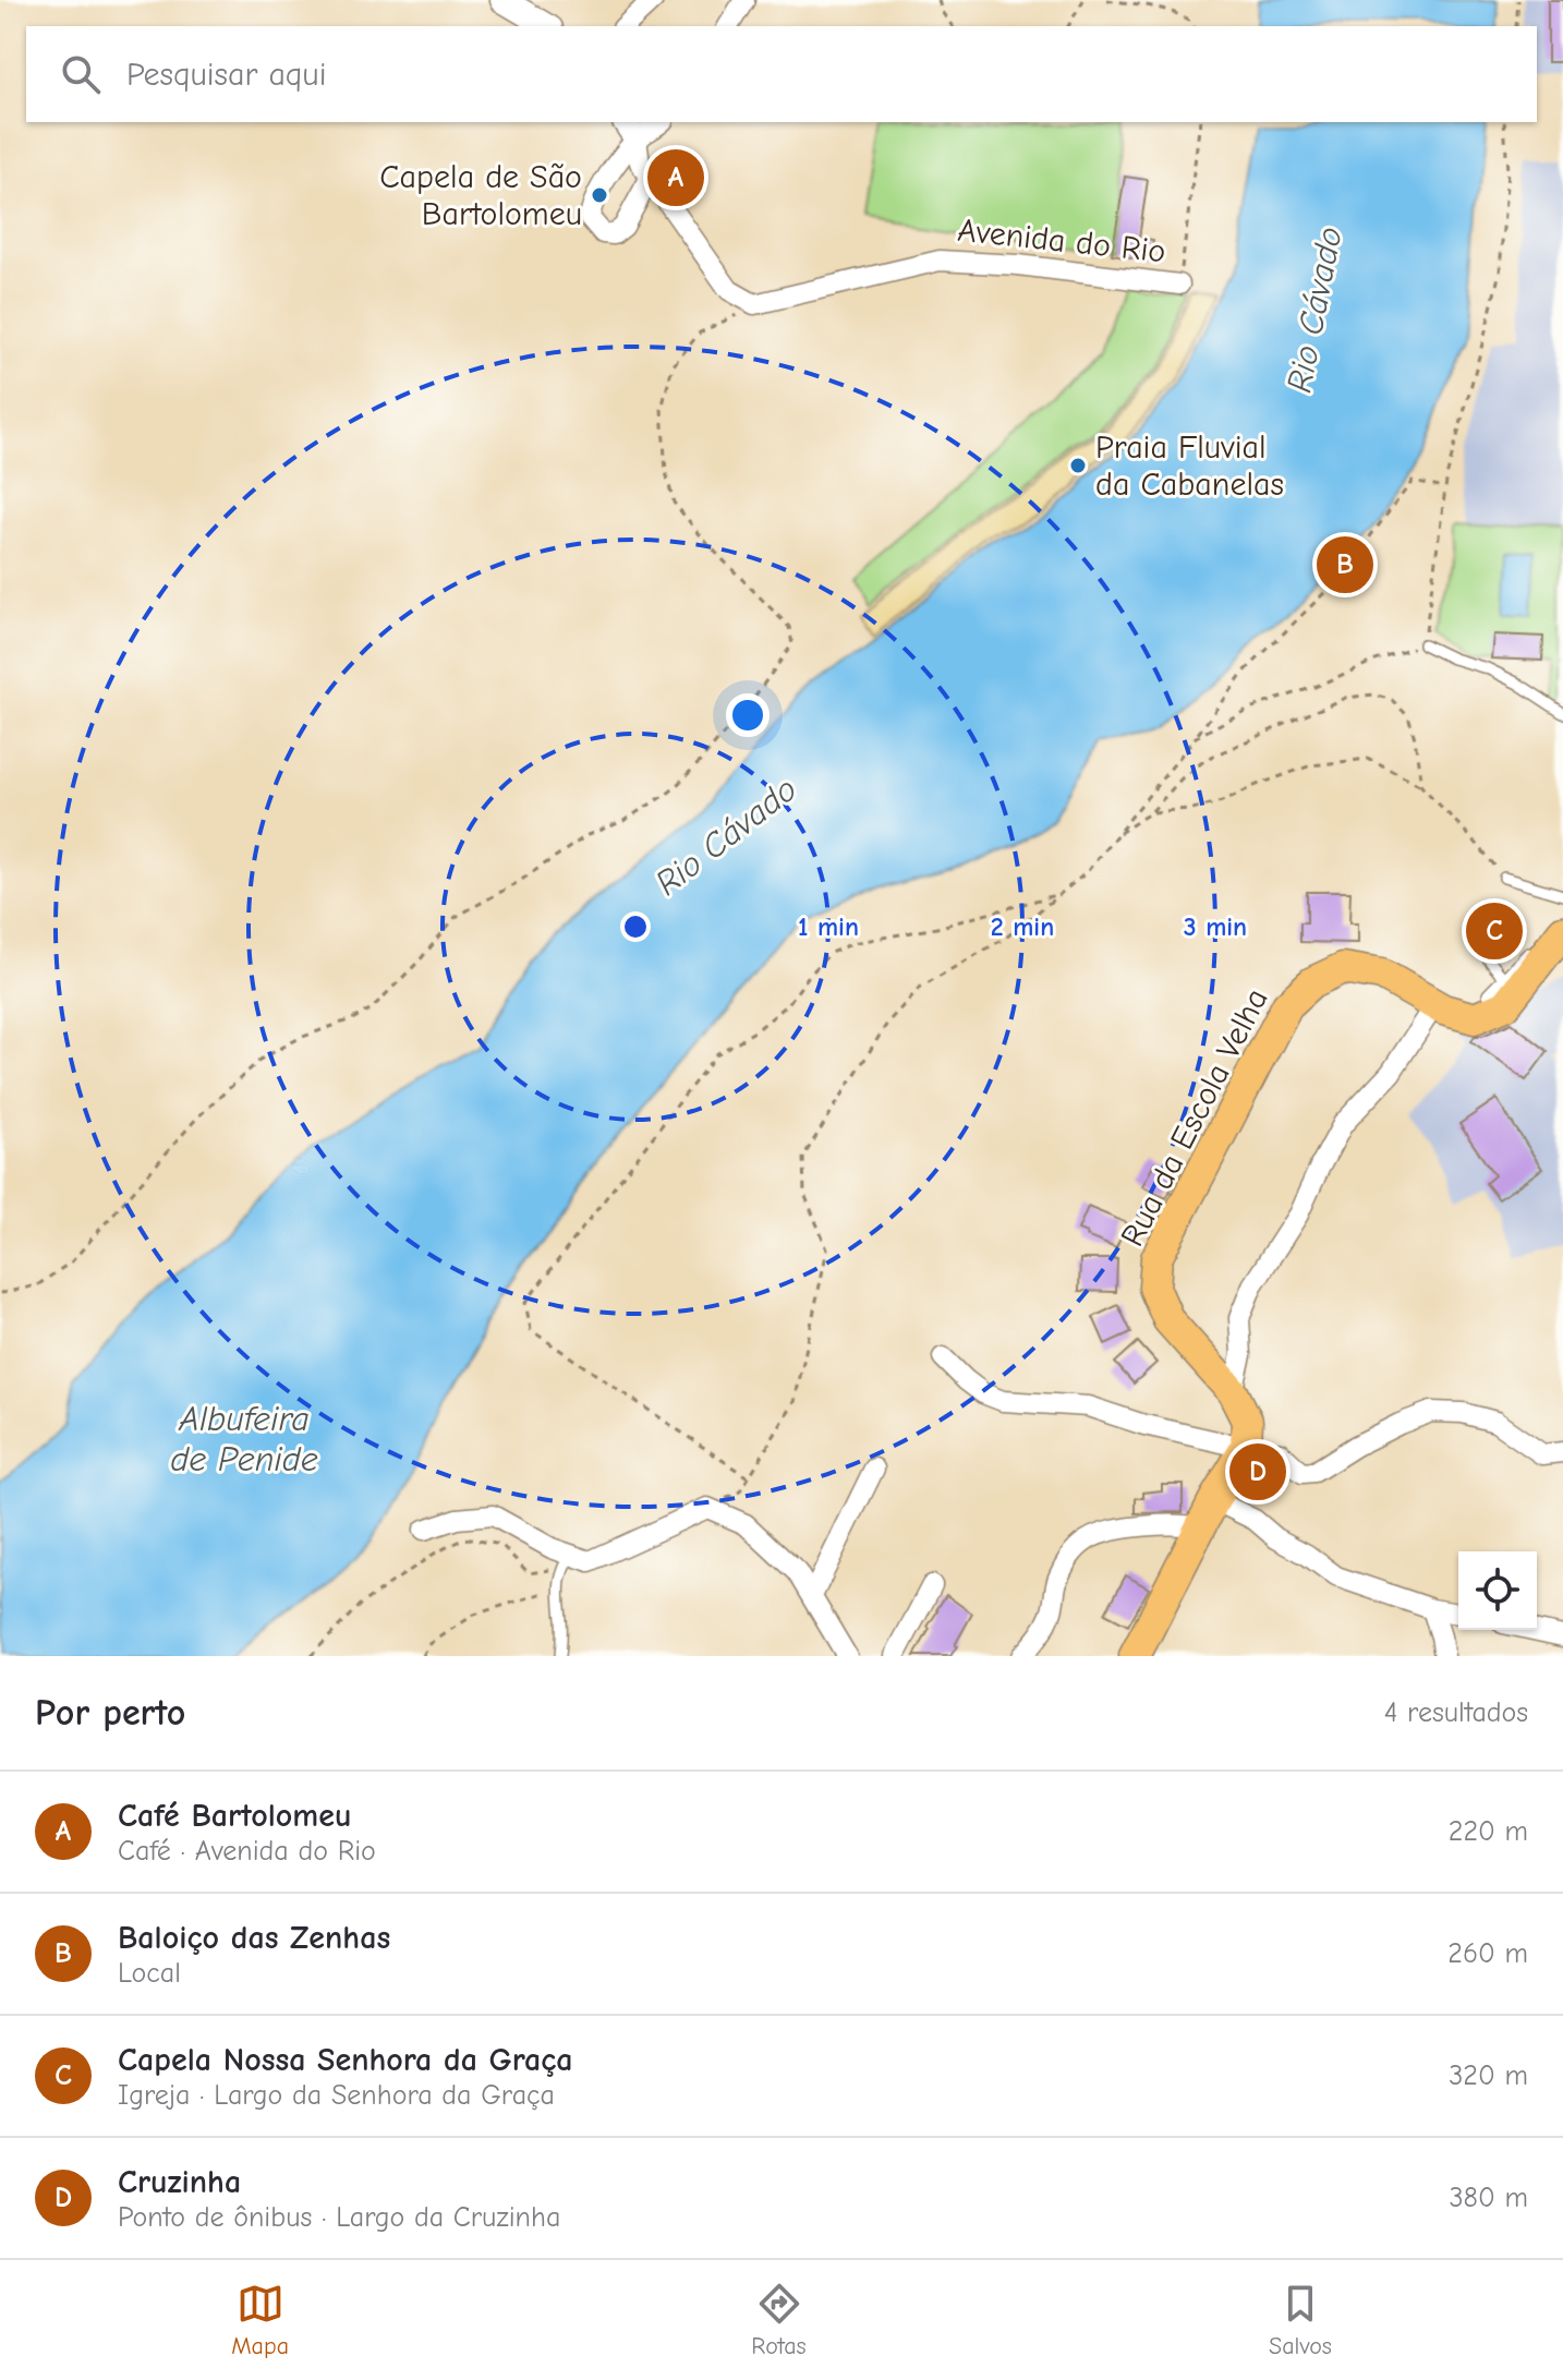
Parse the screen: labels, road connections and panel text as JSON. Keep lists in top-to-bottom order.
{
  "streets": {
    "main road": ["Rua da Escola Velha"],
    "street": ["Avenida do Rio"]
  },
  "water": ["Rio Cávado", "Albufeira de Penide"],
  "places": ["Capela de São Bartolomeu", "Praia Fluvial da Cabanelas"],
  "page": {
    "search": "Pesquisar aqui",
    "pins": [
      "A",
      "B",
      "C",
      "D"
    ],
    "heading": ["Por perto", "4 resultados"],
    "list": [
      {
        "mark": "A",
        "name": "Café Bartolomeu",
        "note": "Café · Avenida do Rio",
        "value": "220 m"
      },
      {
        "mark": "B",
        "name": "Baloiço das Zenhas",
        "note": "Local",
        "value": "260 m"
      },
      {
        "mark": "C",
        "name": "Capela Nossa Senhora da Graça",
        "note": "Igreja · Largo da Senhora da Graça",
        "value": "320 m"
      },
      {
        "mark": "D",
        "name": "Cruzinha",
        "note": "Ponto de ônibus · Largo da Cruzinha",
        "value": "380 m"
      }
    ],
    "nav": ["Mapa", "Rotas", "Salvos"]
  },
  "rings": ["1 min", "2 min", "3 min"]
}
